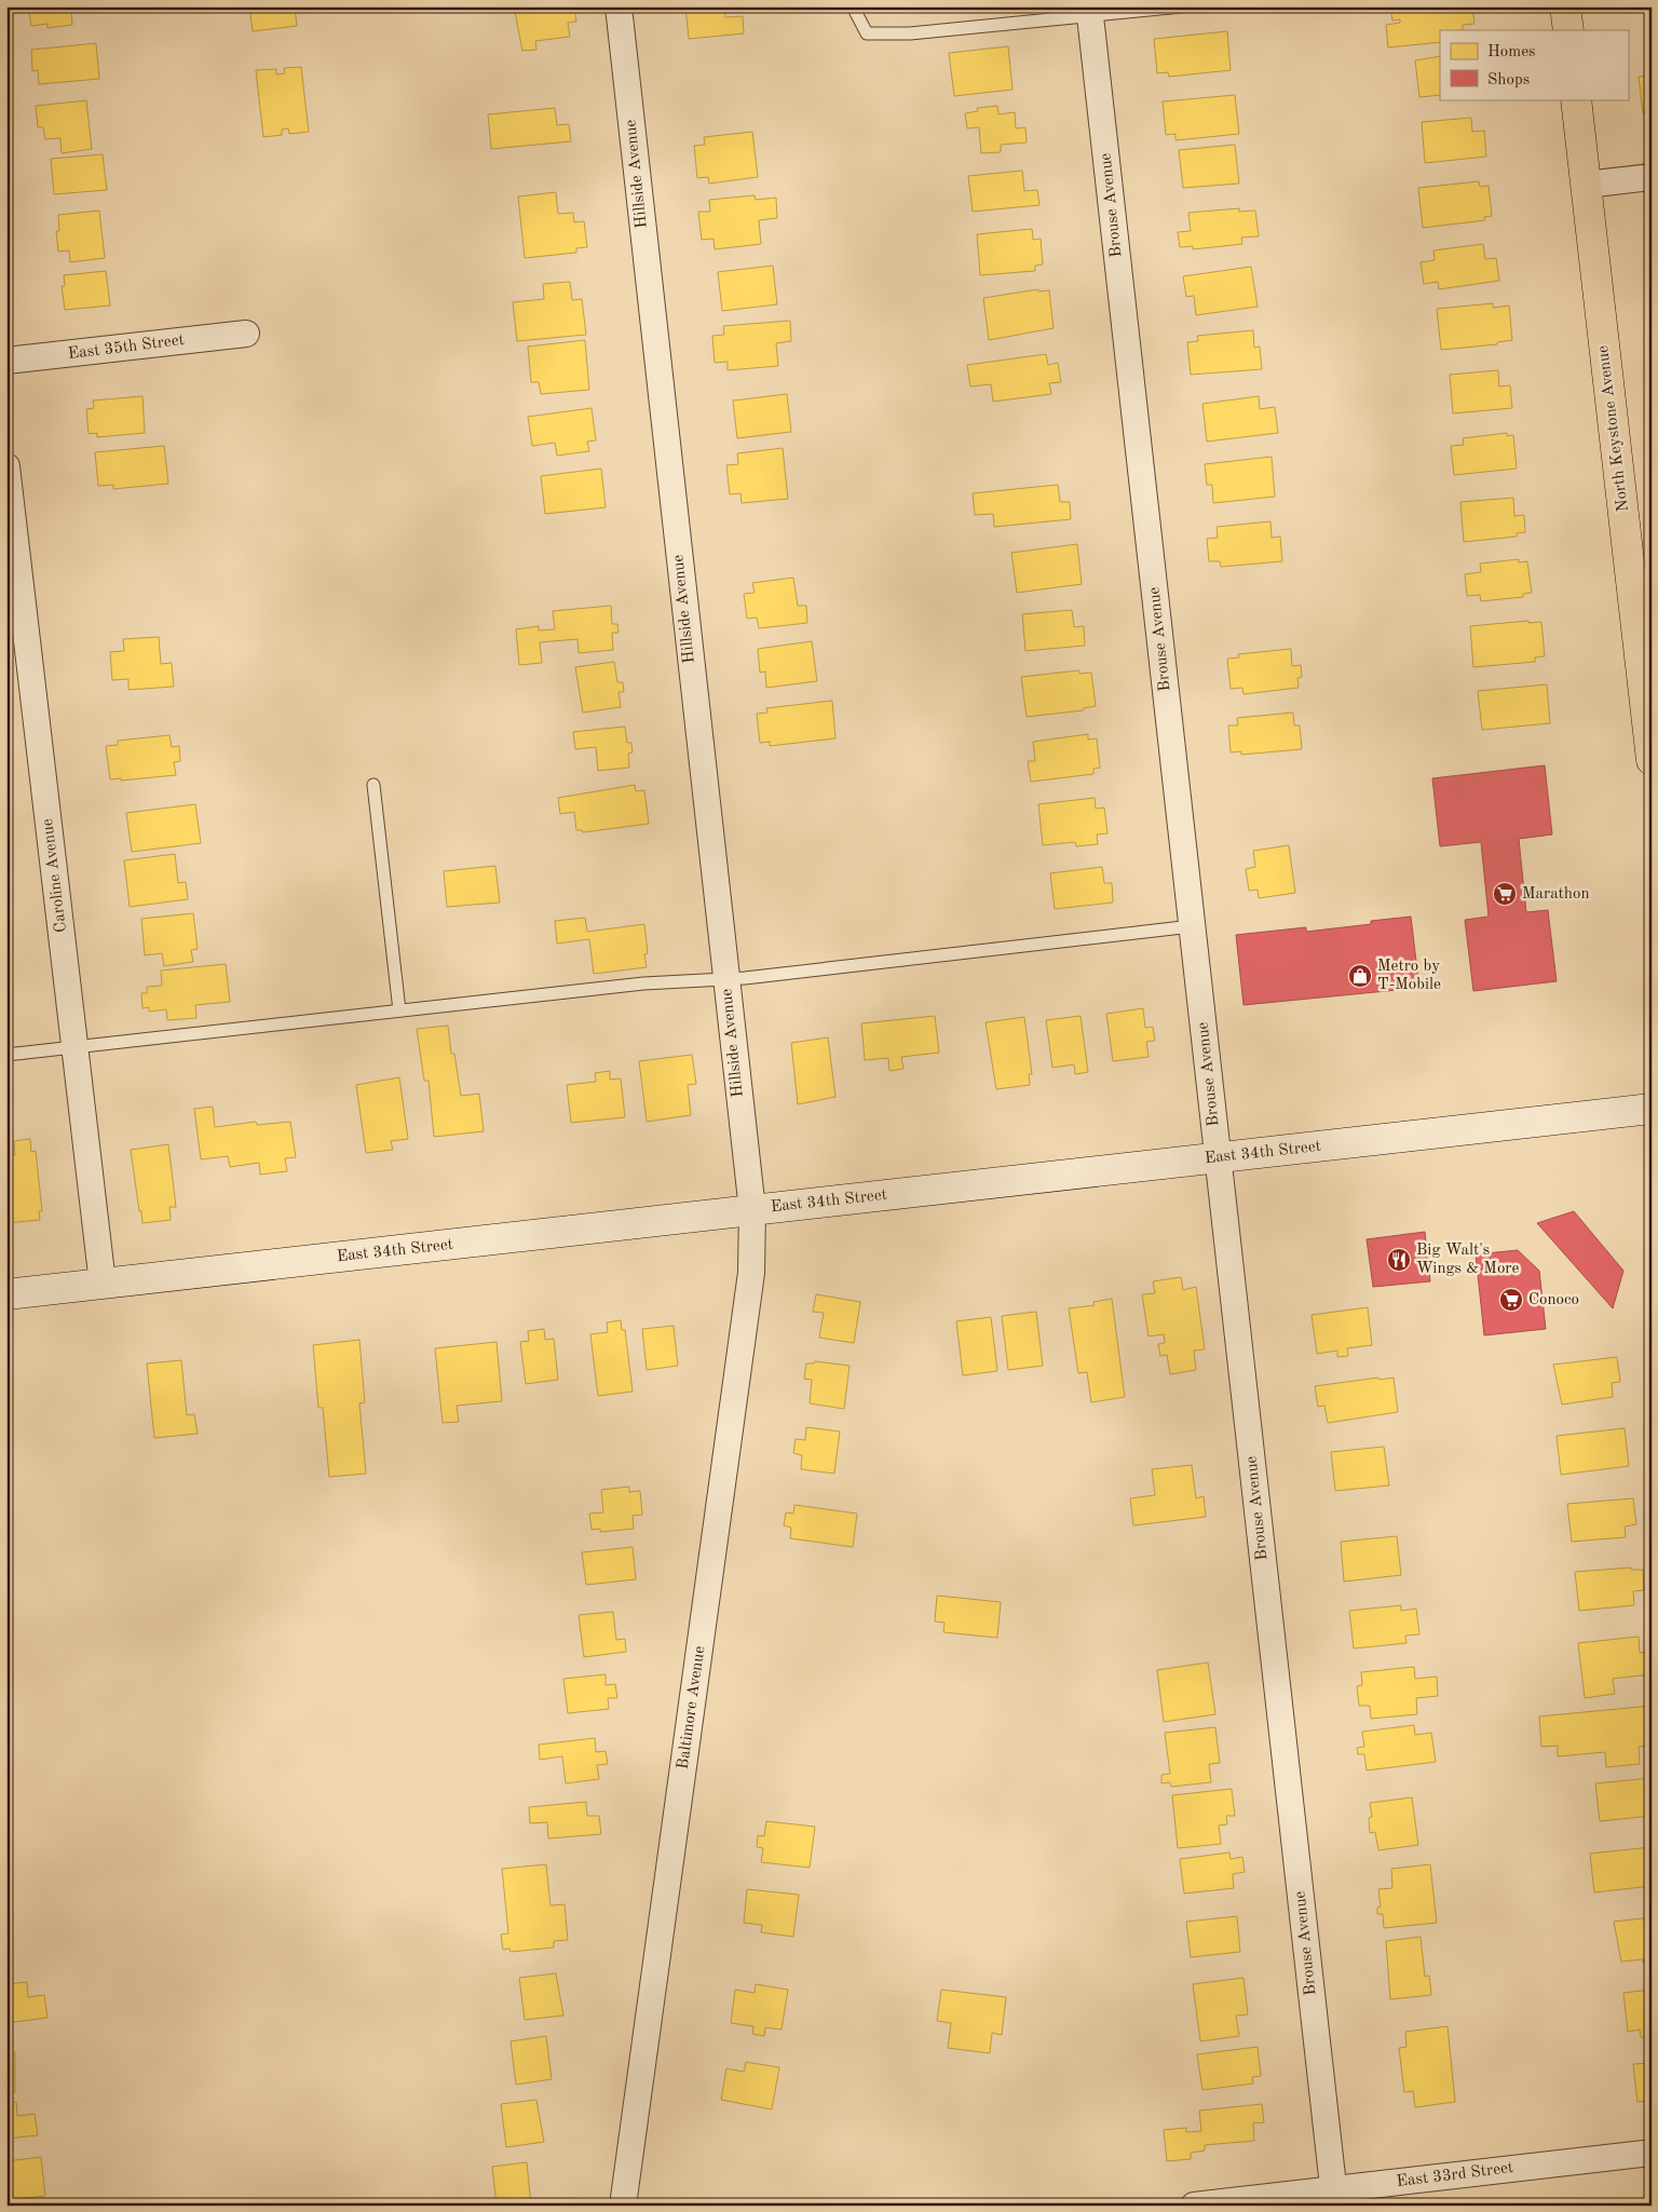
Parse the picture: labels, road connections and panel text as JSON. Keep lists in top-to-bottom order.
{
  "streets": {
    "main road": ["North Keystone Avenue", "East 34th Street"],
    "street": [
      "Hillside Avenue",
      "Brouse Avenue",
      "East 35th Street",
      "Caroline Avenue",
      "Baltimore Avenue",
      "East 33rd Street"
    ]
  },
  "crossings": [
    ["Hillside Avenue", "East 34th Street"],
    ["Hillside Avenue", "Baltimore Avenue"],
    ["Brouse Avenue", "East 34th Street"],
    ["Brouse Avenue", "East 33rd Street"],
    ["Caroline Avenue", "East 34th Street"],
    ["East 34th Street", "Baltimore Avenue"]
  ],
  "places": {
    "supermarket": ["Marathon", "Conoco"],
    "shop": ["Metro by T-Mobile"],
    "restaurant": ["Big Walt's Wings & More"]
  },
  "legend": ["Homes", "Shops"]
}
